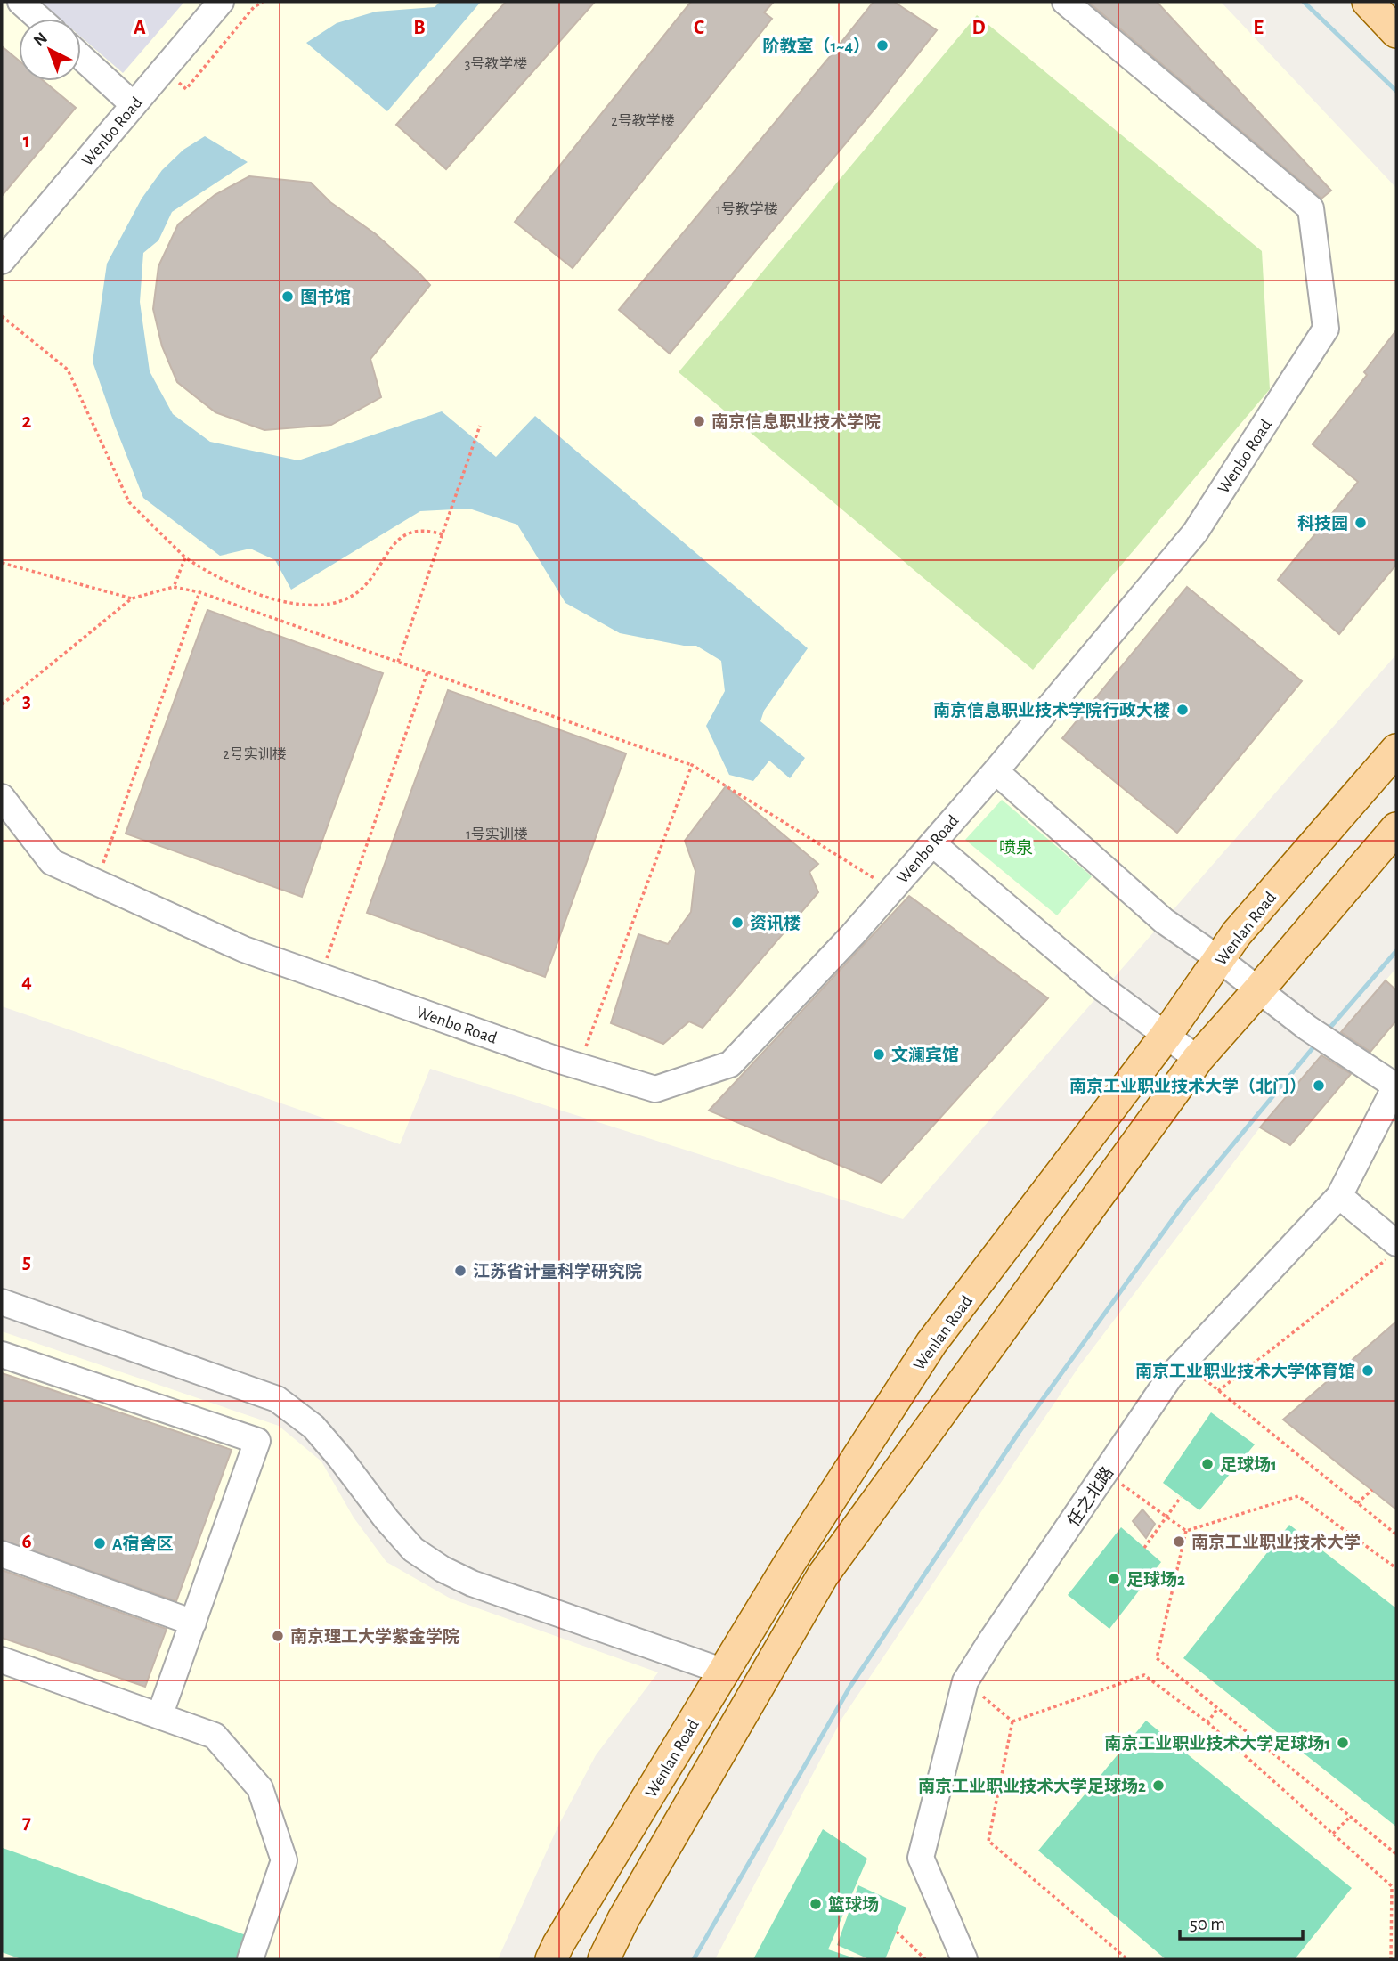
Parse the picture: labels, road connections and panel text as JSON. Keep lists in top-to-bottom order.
{
  "streets": {
    "main road": ["Wenlan Road"],
    "street": ["Wenbo Road", "任之北路"]
  },
  "parks": ["喷泉"],
  "places": [
    "阶教室（1~4）",
    "图书馆",
    "南京信息职业技术学院",
    "科技园",
    "南京信息职业技术学院行政大楼",
    "资讯楼",
    "文澜宾馆",
    "南京工业职业技术大学（北门）",
    "江苏省计量科学研究院",
    "南京工业职业技术大学体育馆",
    "足球场1",
    "南京工业职业技术大学",
    "A宿舍区",
    "足球场2",
    "南京理工大学紫金学院",
    "南京工业职业技术大学足球场1",
    "南京工业职业技术大学足球场2",
    "篮球场"
  ],
  "house_numbers": [
    "3号教学楼",
    "2号教学楼",
    "1号教学楼",
    "2号实训楼",
    "1号实训楼"
  ],
  "scale_bar": "50 m",
  "north": "top left",
  "grid": {
    "columns": [
      "A",
      "B",
      "C",
      "D",
      "E"
    ],
    "rows": [
      "1",
      "2",
      "3",
      "4",
      "5",
      "6",
      "7"
    ]
  }
}
